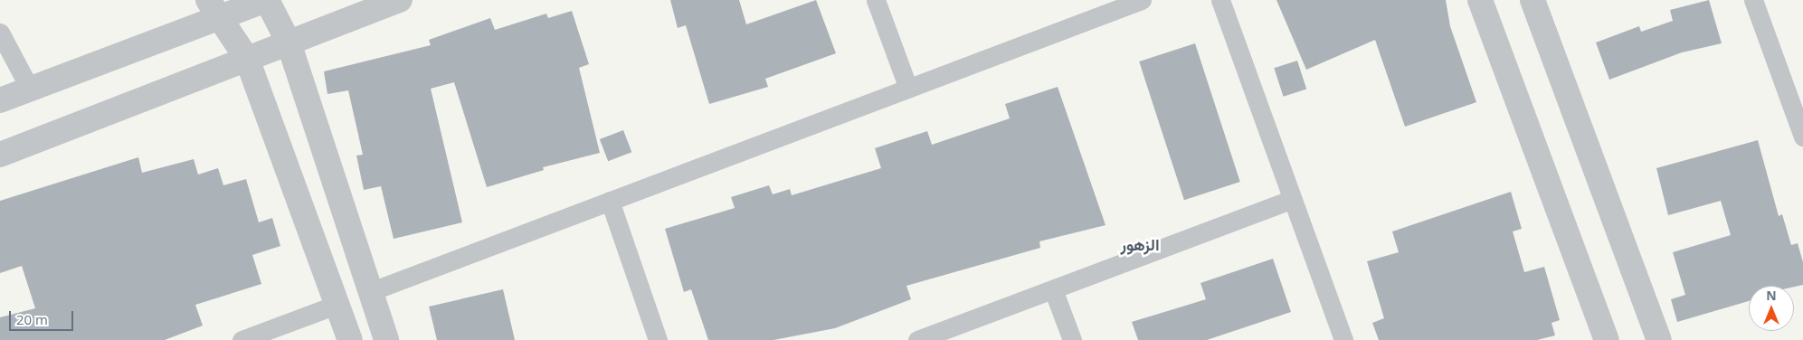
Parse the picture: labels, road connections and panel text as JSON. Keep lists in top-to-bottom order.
{
  "districts": ["الزهور"],
  "scale_bar": "20 m",
  "north": "top"
}
